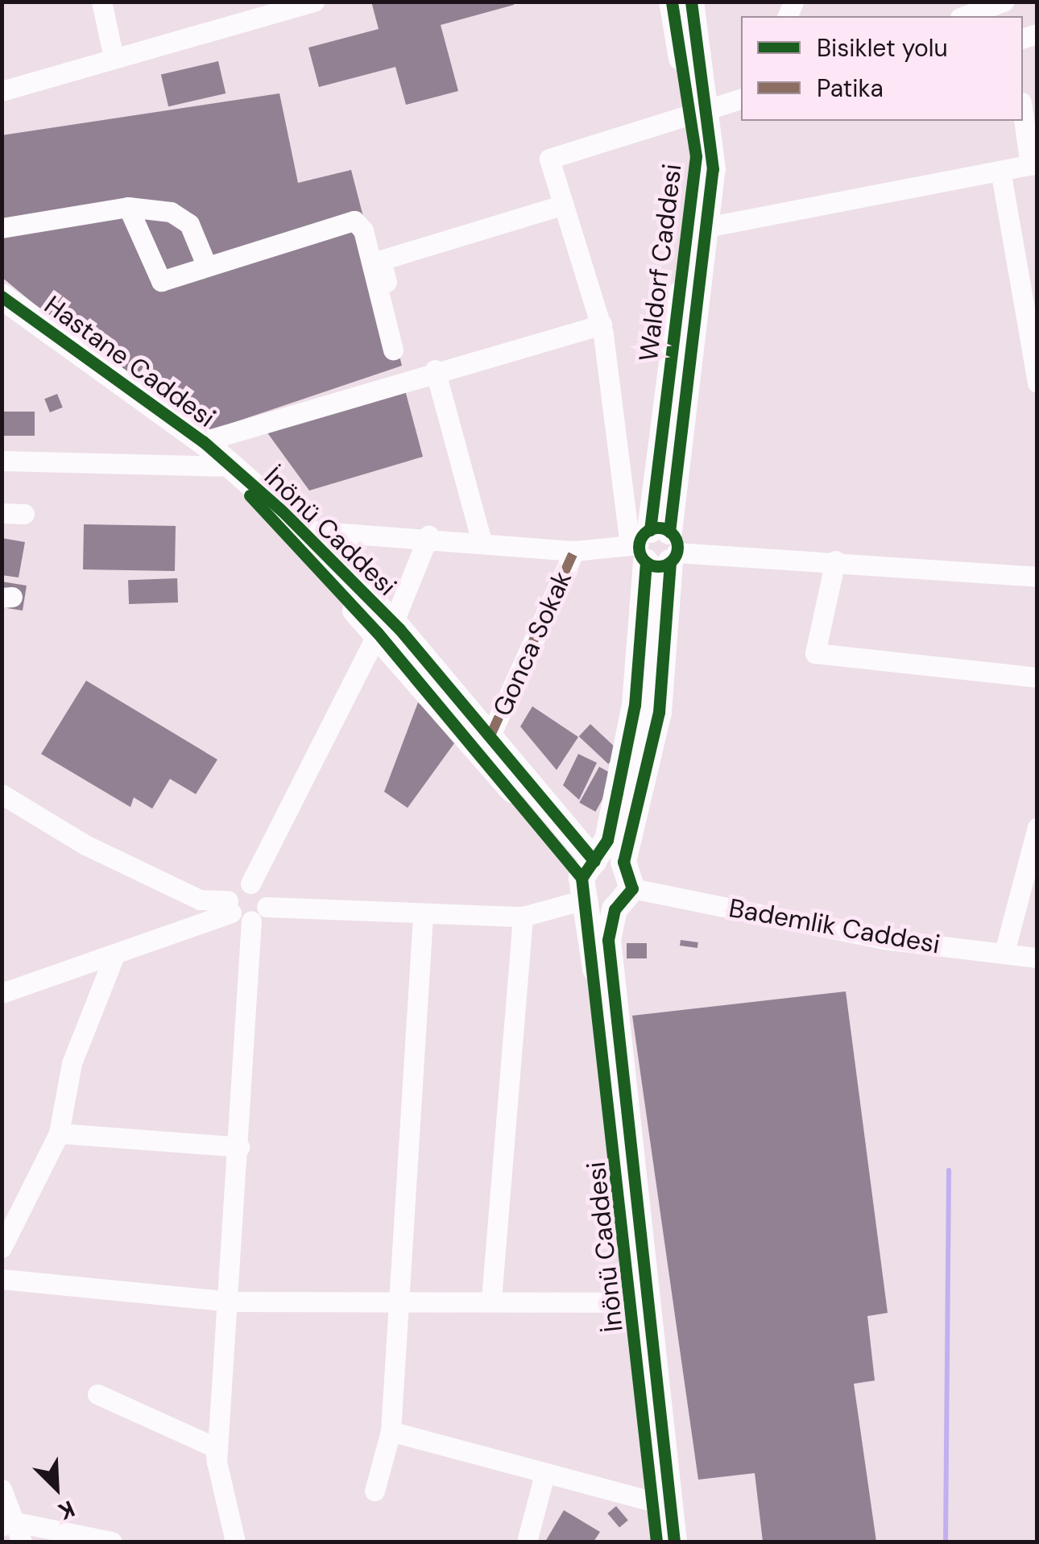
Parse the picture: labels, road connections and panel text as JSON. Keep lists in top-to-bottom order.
{
  "streets": {
    "main road": ["Waldorf Caddesi", "Hastane Caddesi", "İnönü Caddesi"],
    "street": ["Gonca Sokak", "Bademlik Caddesi"]
  },
  "crossings": [
    ["Waldorf Caddesi", "İnönü Caddesi"],
    ["Waldorf Caddesi", "Bademlik Caddesi"],
    ["Hastane Caddesi", "İnönü Caddesi"],
    ["İnönü Caddesi", "Gonca Sokak"]
  ],
  "legend": ["Bisiklet yolu", "Patika"],
  "north": "bottom right"
}
